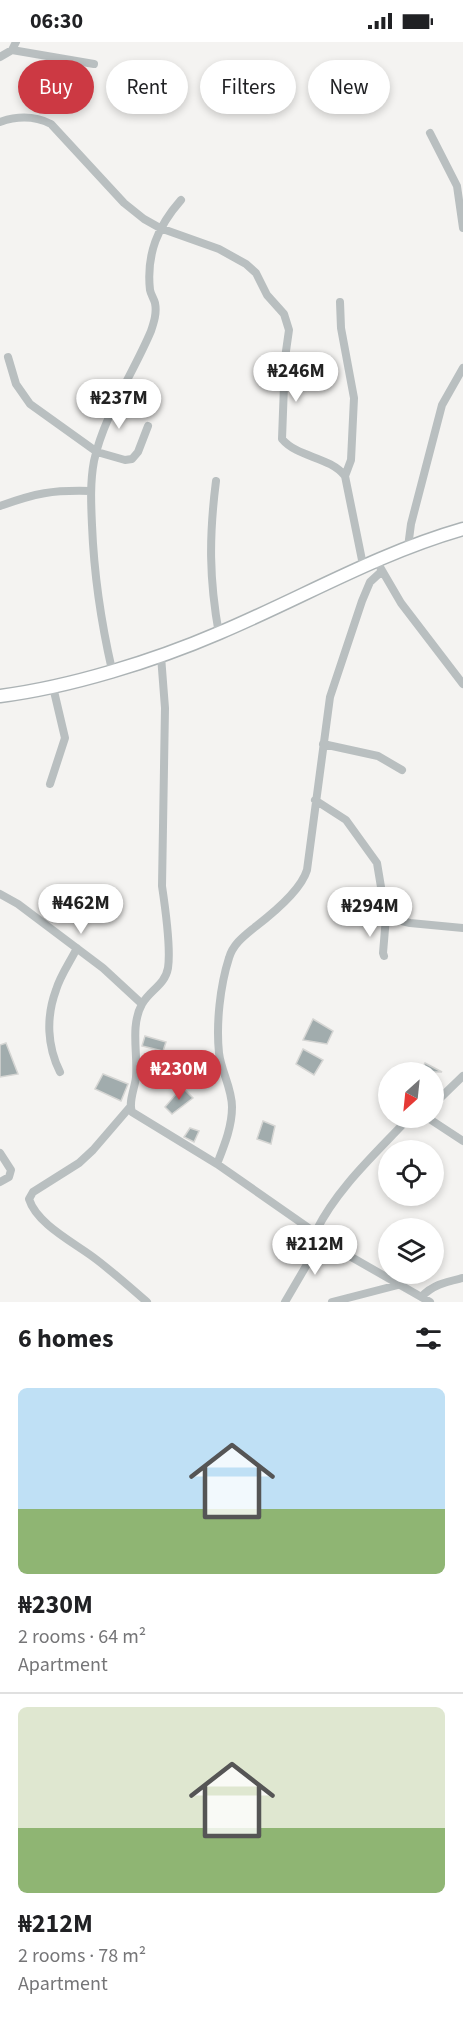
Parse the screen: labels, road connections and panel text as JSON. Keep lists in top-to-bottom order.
{
  "north": "bottom left",
  "page": {
    "status": "06:30",
    "chip": [
      "Buy",
      "Rent",
      "Filters",
      "New"
    ],
    "price": [
      "₦246M",
      "₦237M",
      "₦462M",
      "₦294M",
      "₦230M",
      "₦212M"
    ],
    "heading": "6 homes",
    "list": [
      {
        "name": "₦230M",
        "note": "2 rooms · 64 m² · Apartment"
      },
      {
        "name": "₦212M",
        "note": "2 rooms · 78 m² · Apartment"
      }
    ]
  }
}
